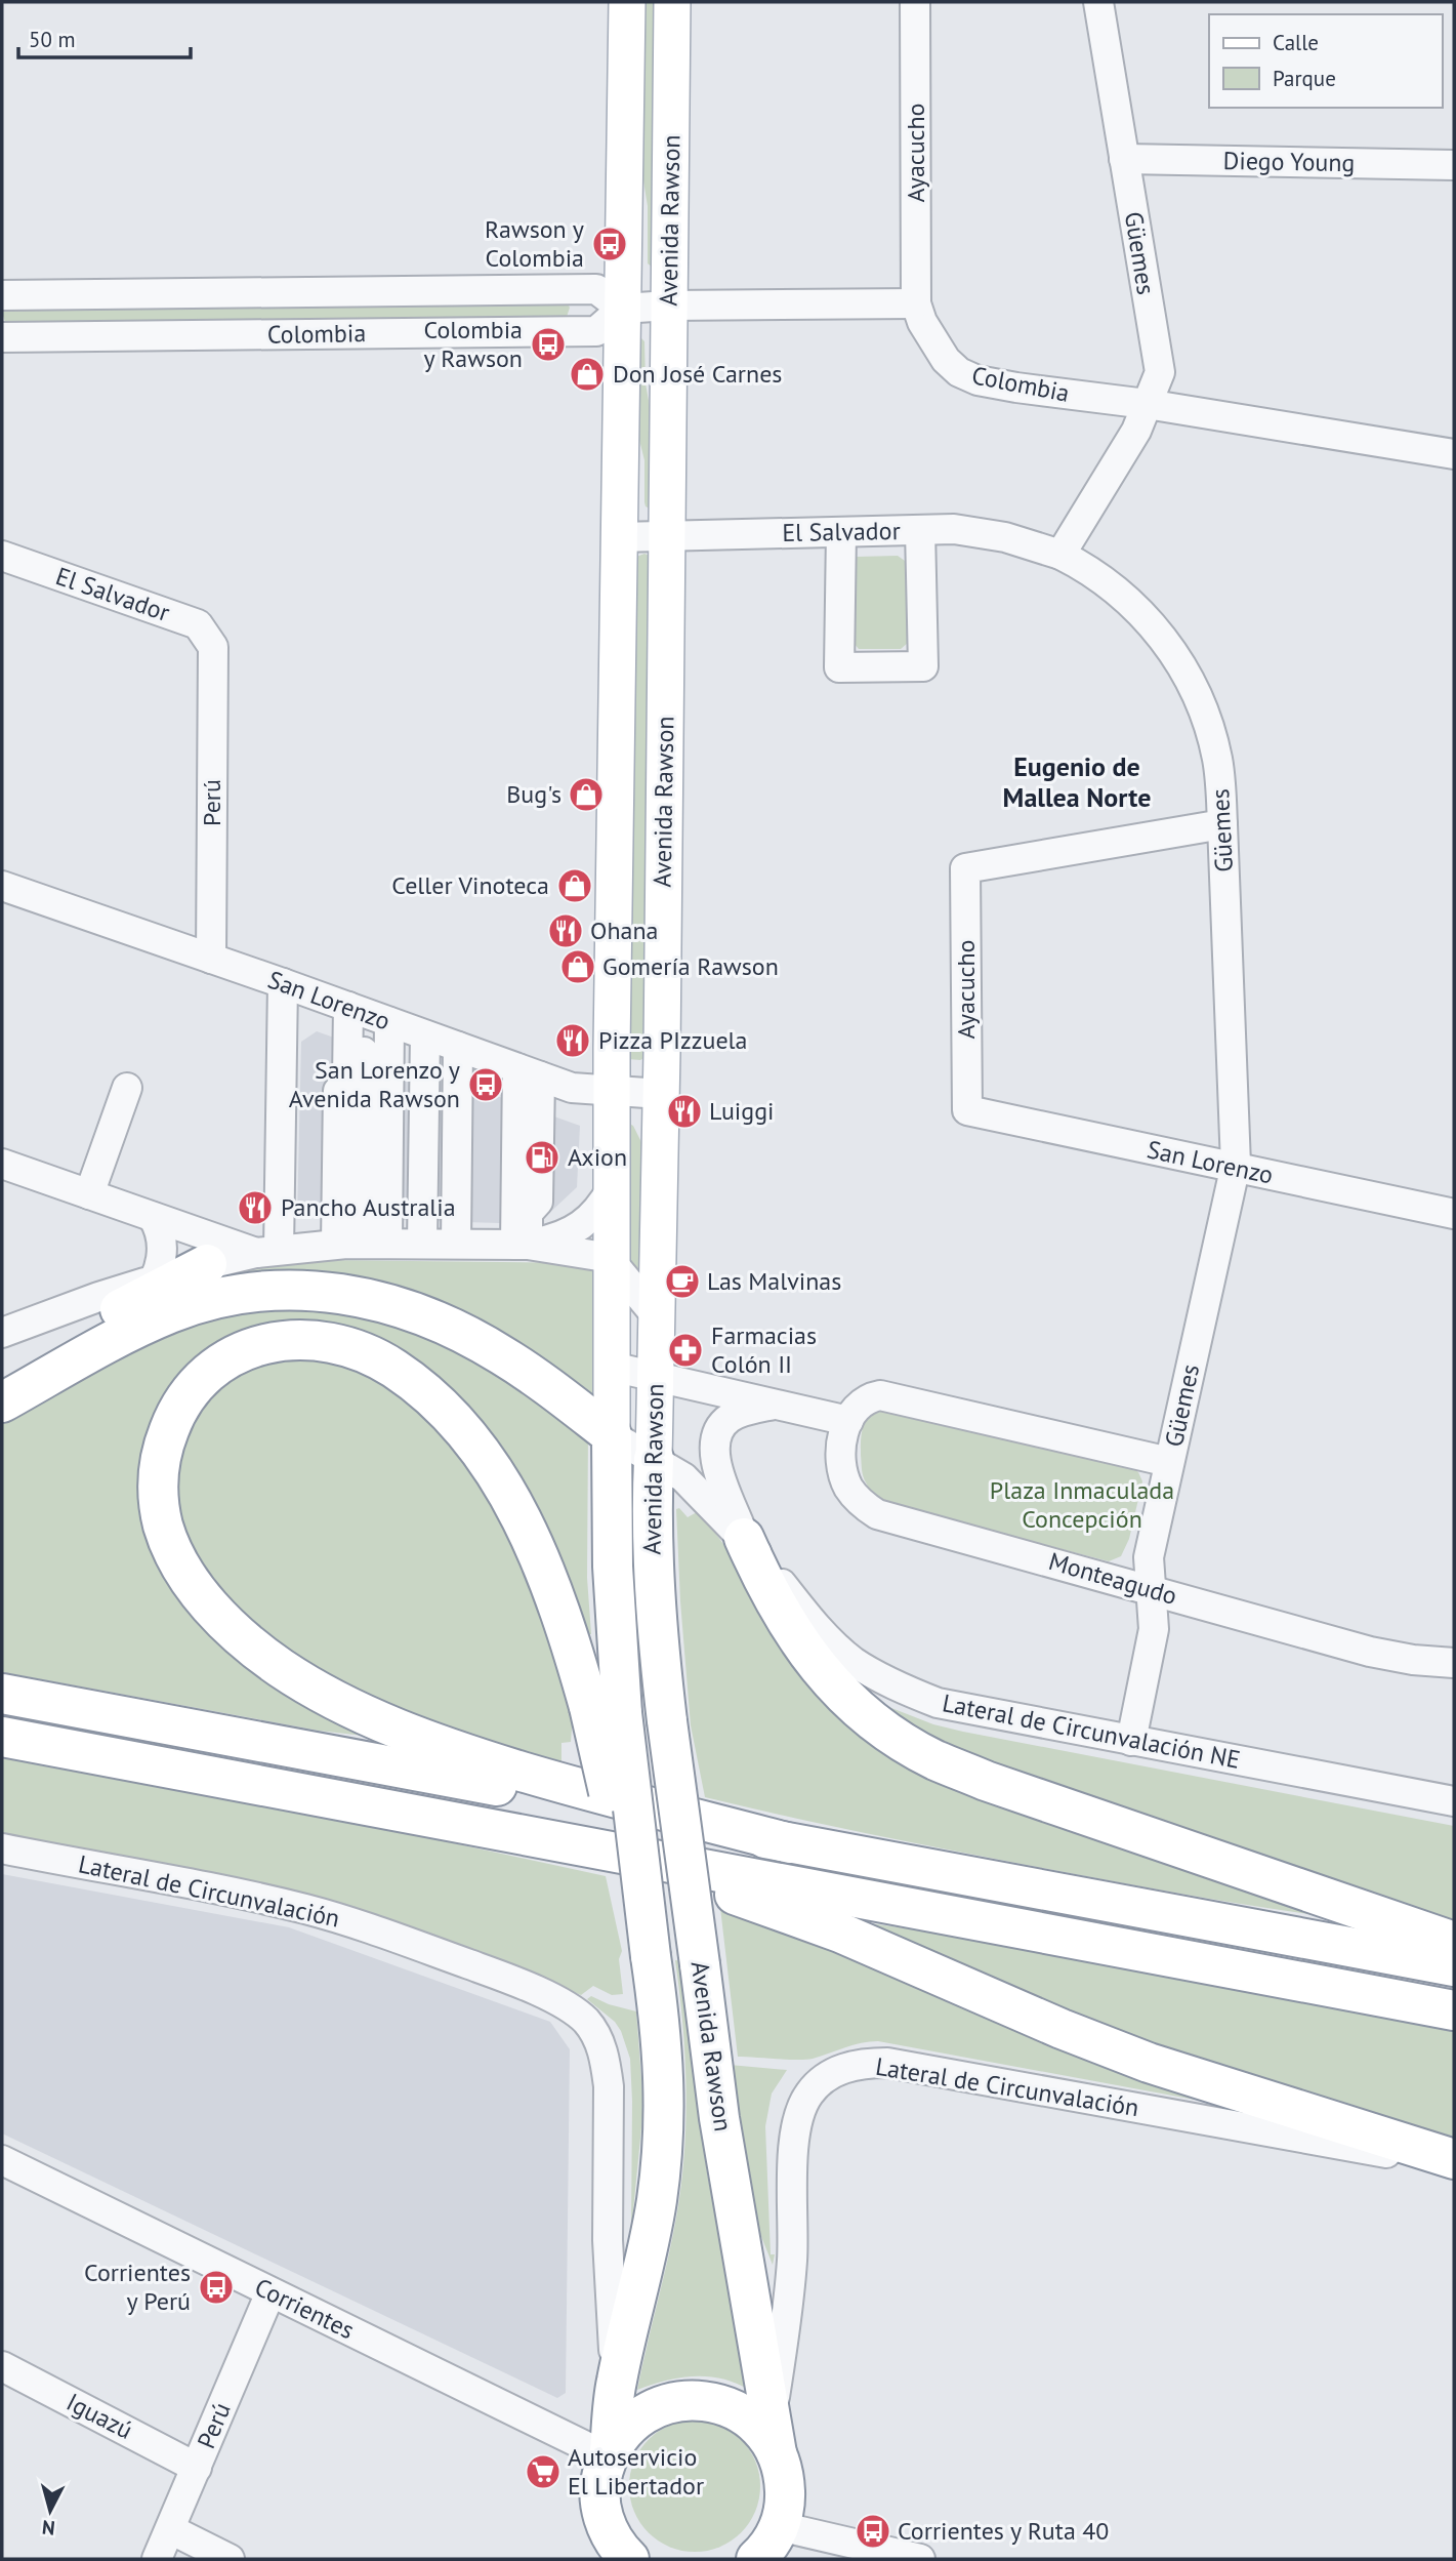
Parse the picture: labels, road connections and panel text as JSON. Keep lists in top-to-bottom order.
{
  "streets": {
    "highway": ["Avenida Rawson"],
    "street": [
      "Ayacucho",
      "Diego Young",
      "Güemes",
      "Colombia",
      "El Salvador",
      "Perú",
      "San Lorenzo",
      "Monteagudo",
      "Lateral de Circunvalación NE",
      "Lateral de Circunvalación",
      "Corrientes",
      "Iguazú"
    ]
  },
  "crossings": [
    ["Ayacucho", "Güemes"],
    ["Ayacucho", "Colombia"],
    ["Ayacucho", "San Lorenzo"],
    ["Diego Young", "Güemes"],
    ["Avenida Rawson", "Colombia"],
    ["Avenida Rawson", "El Salvador"],
    ["Avenida Rawson", "San Lorenzo"],
    ["Avenida Rawson", "Lateral de Circunvalación NE"],
    ["Avenida Rawson", "Lateral de Circunvalación"],
    ["Avenida Rawson", "Corrientes"],
    ["Güemes", "Colombia"],
    ["Güemes", "El Salvador"],
    ["Güemes", "San Lorenzo"],
    ["Güemes", "Monteagudo"],
    ["Güemes", "Lateral de Circunvalación NE"],
    ["El Salvador", "Perú"],
    ["Perú", "San Lorenzo"],
    ["Perú", "Corrientes"],
    ["Perú", "Iguazú"]
  ],
  "districts": ["Eugenio de Mallea Norte"],
  "parks": ["Plaza Inmaculada Concepción"],
  "places": {
    "bus stop": [
      "Rawson y Colombia",
      "Colombia y Rawson",
      "San Lorenzo y Avenida Rawson",
      "Corrientes y Perú",
      "Corrientes y Ruta 40"
    ],
    "shop": [
      "Don José Carnes",
      "Bug's",
      "Celler Vinoteca",
      "Gomería Rawson"
    ],
    "restaurant": [
      "Ohana",
      "Pizza PIzzuela",
      "Luiggi",
      "Pancho Australia"
    ],
    "fuel station": ["Axion"],
    "cafe": ["Las Malvinas"],
    "pharmacy": ["Farmacias Colón II"],
    "supermarket": ["Autoservicio El Libertador"]
  },
  "legend": ["Calle", "Parque"],
  "scale_bar": "50 m",
  "north": "bottom"
}
